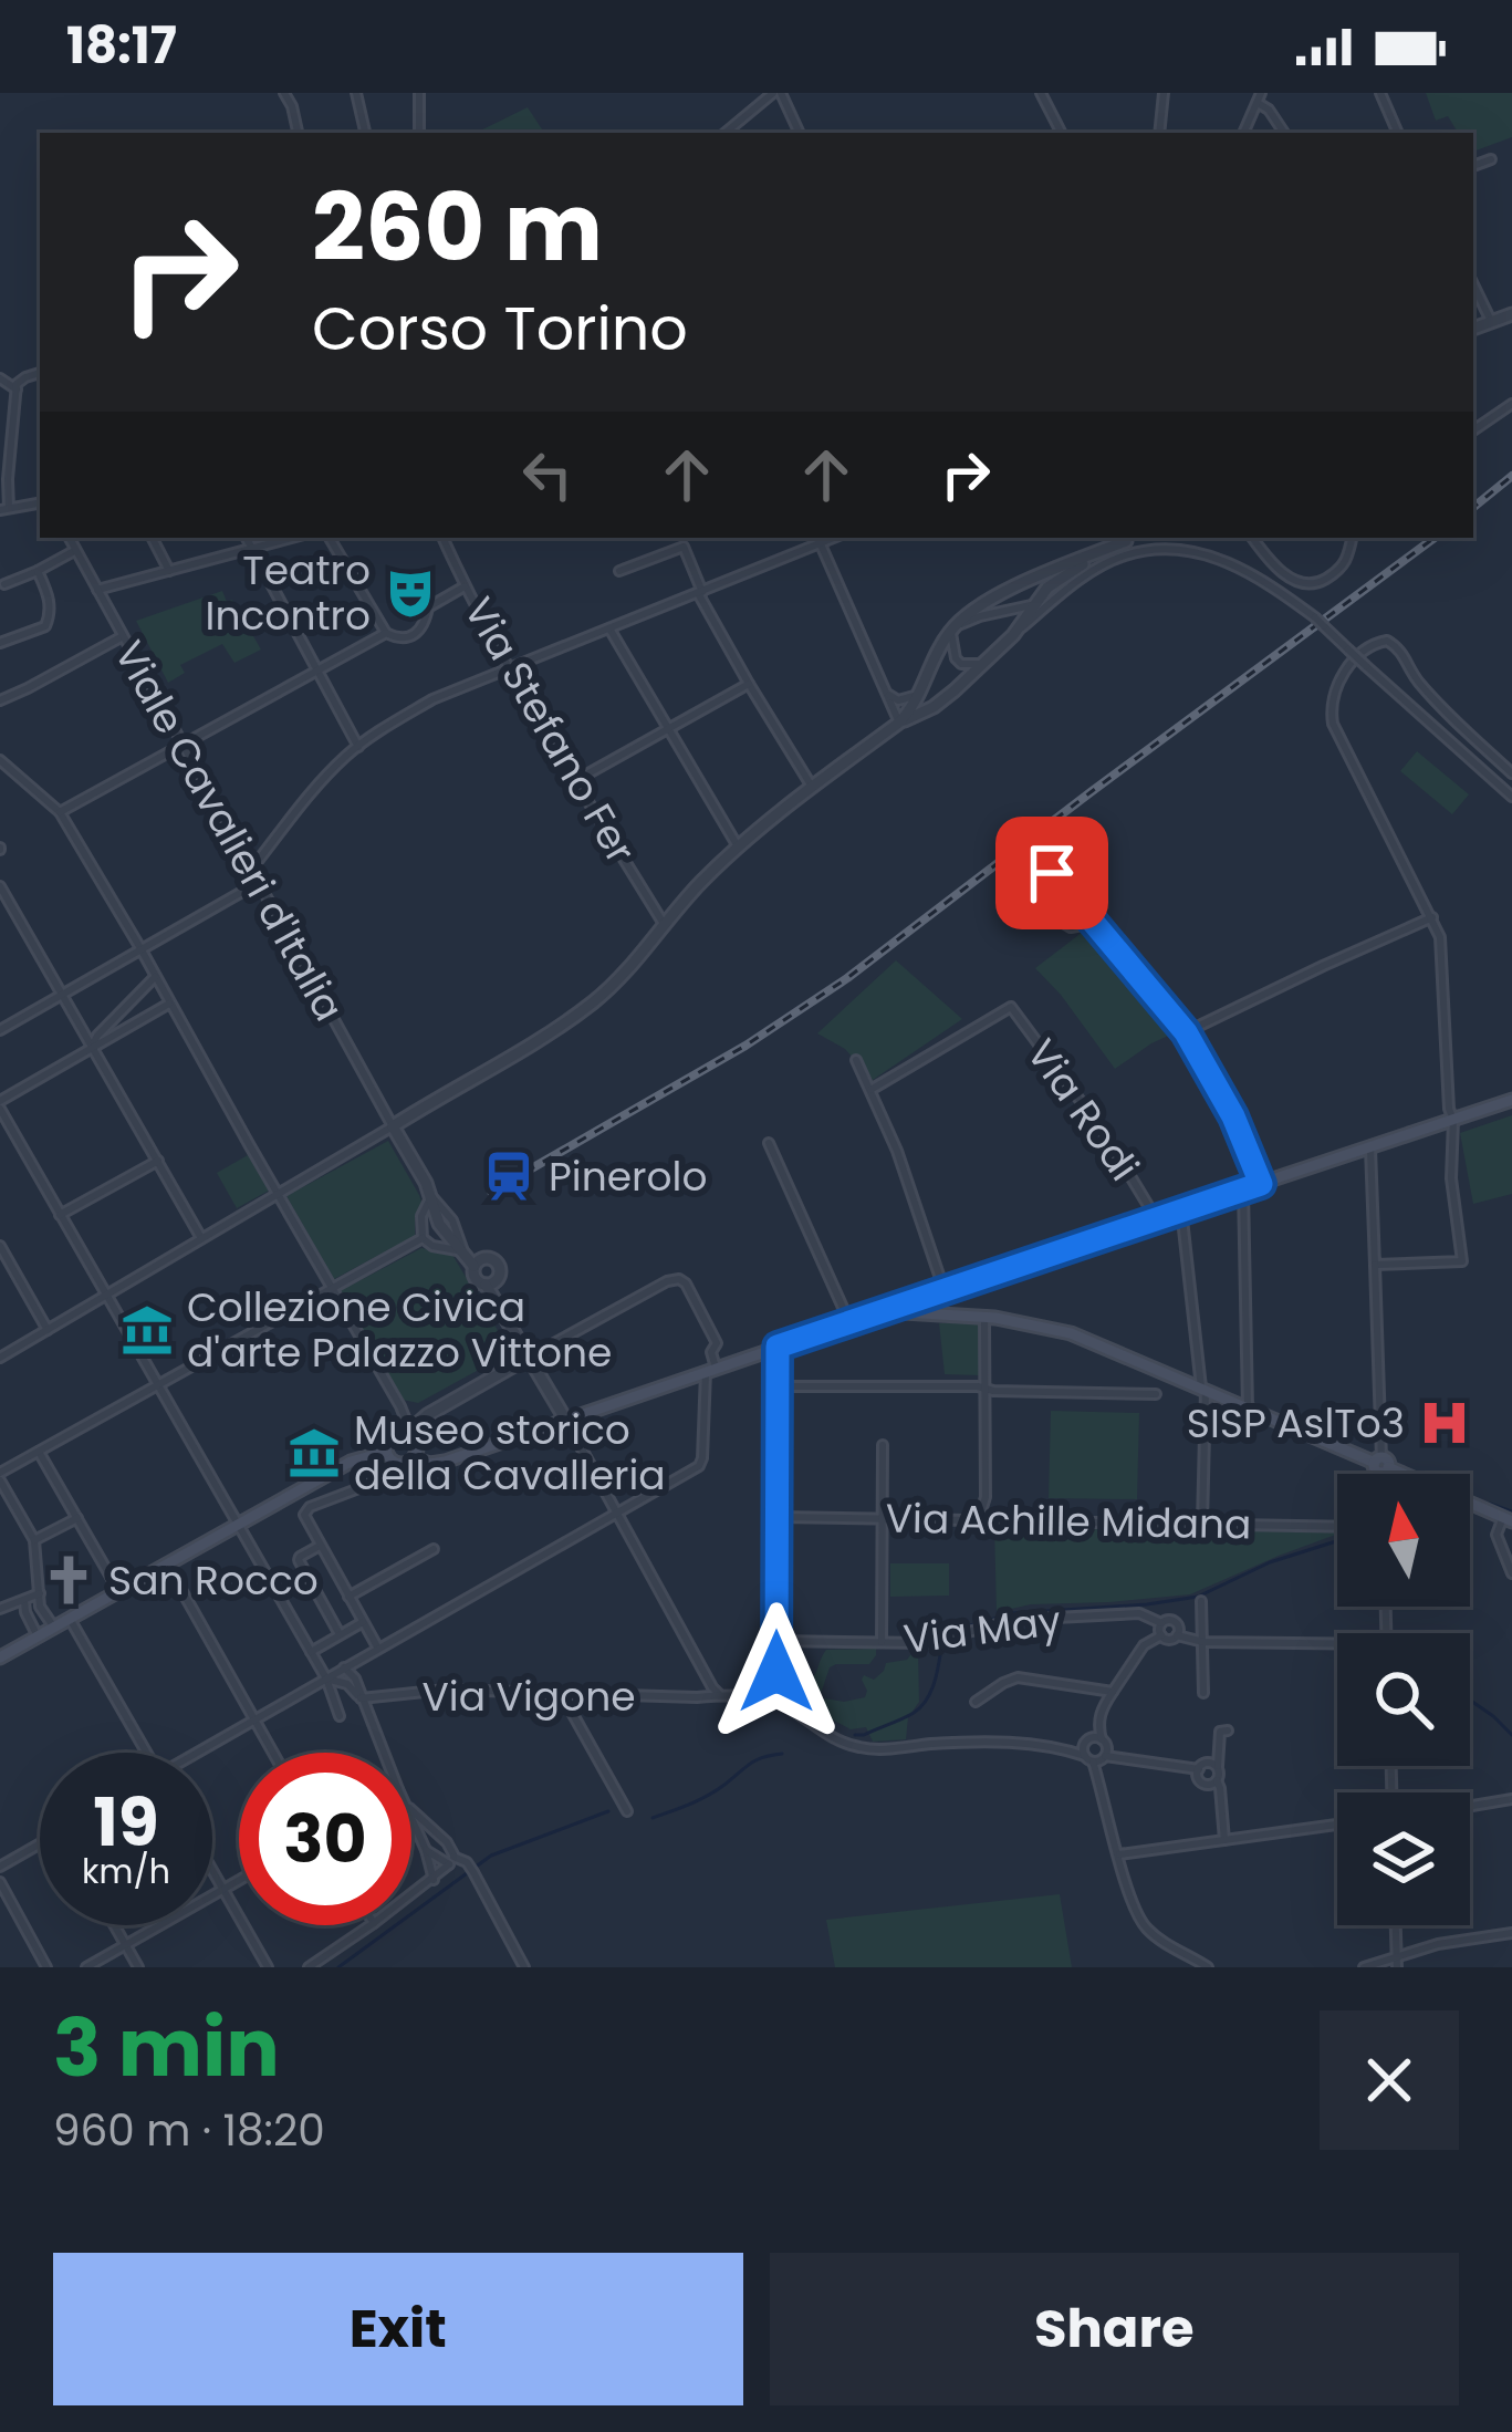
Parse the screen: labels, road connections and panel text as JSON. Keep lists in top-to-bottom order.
{
  "streets": {
    "street": [
      "Via Stefano Fer",
      "Viale Cavalieri d'Italia",
      "Via Rodi",
      "Via Achille Midana",
      "Via May",
      "Via Vigone"
    ]
  },
  "places": {
    "theatre": ["Teatro Incontro"],
    "station": ["Pinerolo"],
    "museum": ["Collezione Civica d'arte Palazzo Vittone", "Museo storico della Cavalleria"],
    "hospital": ["SISP AslTo3"],
    "church": ["San Rocco"]
  },
  "north": "top",
  "page": {
    "status": "18:17",
    "turn": ["260 m", "Corso Torino"],
    "speed": "19 km/h",
    "limit": "30",
    "heading": ["3 min", "960 m · 18:20"],
    "buttons": ["Exit", "Share"]
  }
}
